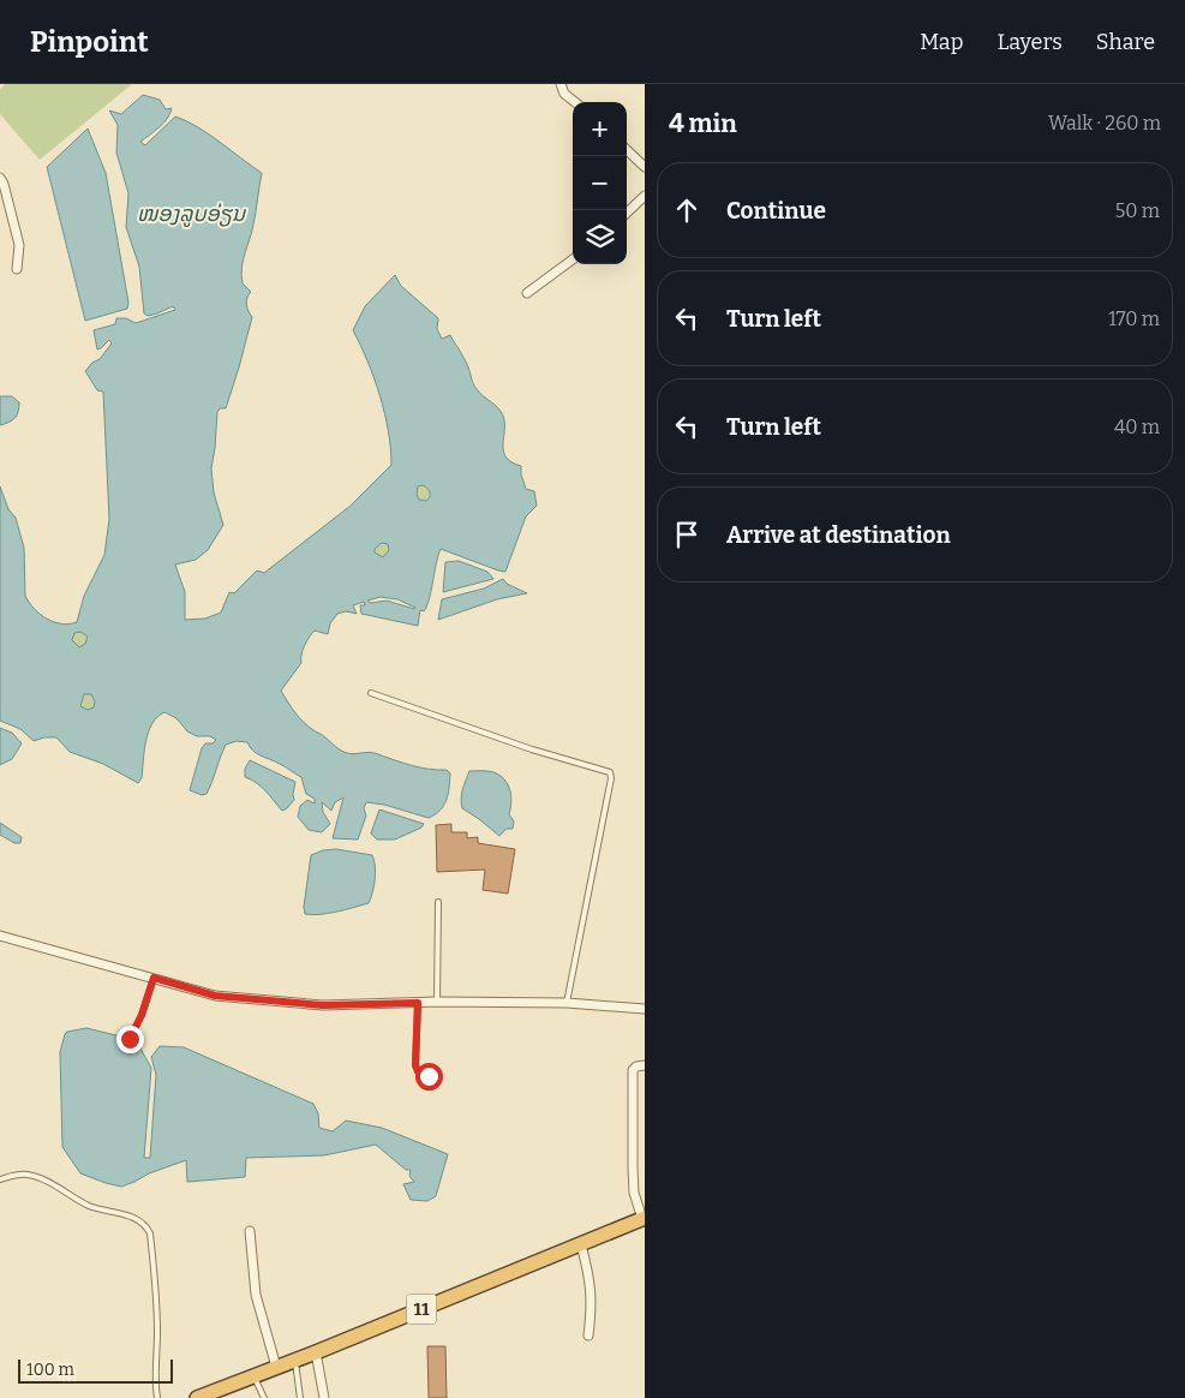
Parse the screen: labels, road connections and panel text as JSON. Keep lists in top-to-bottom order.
{
  "streets": {
    "highway": ["11"]
  },
  "water": ["ໜອງລູບອ່ຽນ"],
  "scale_bar": "100 m",
  "page": {
    "header": "Pinpoint",
    "nav": ["Map", "Layers", "Share"],
    "heading": ["4 min", "Walk · 260 m"],
    "map_buttons": ["+", "−"],
    "list": [
      ["Continue", "50 m"],
      ["Turn left", "170 m"],
      ["Turn left", "40 m"],
      "Arrive at destination"
    ],
    "scale": "100 m"
  }
}
